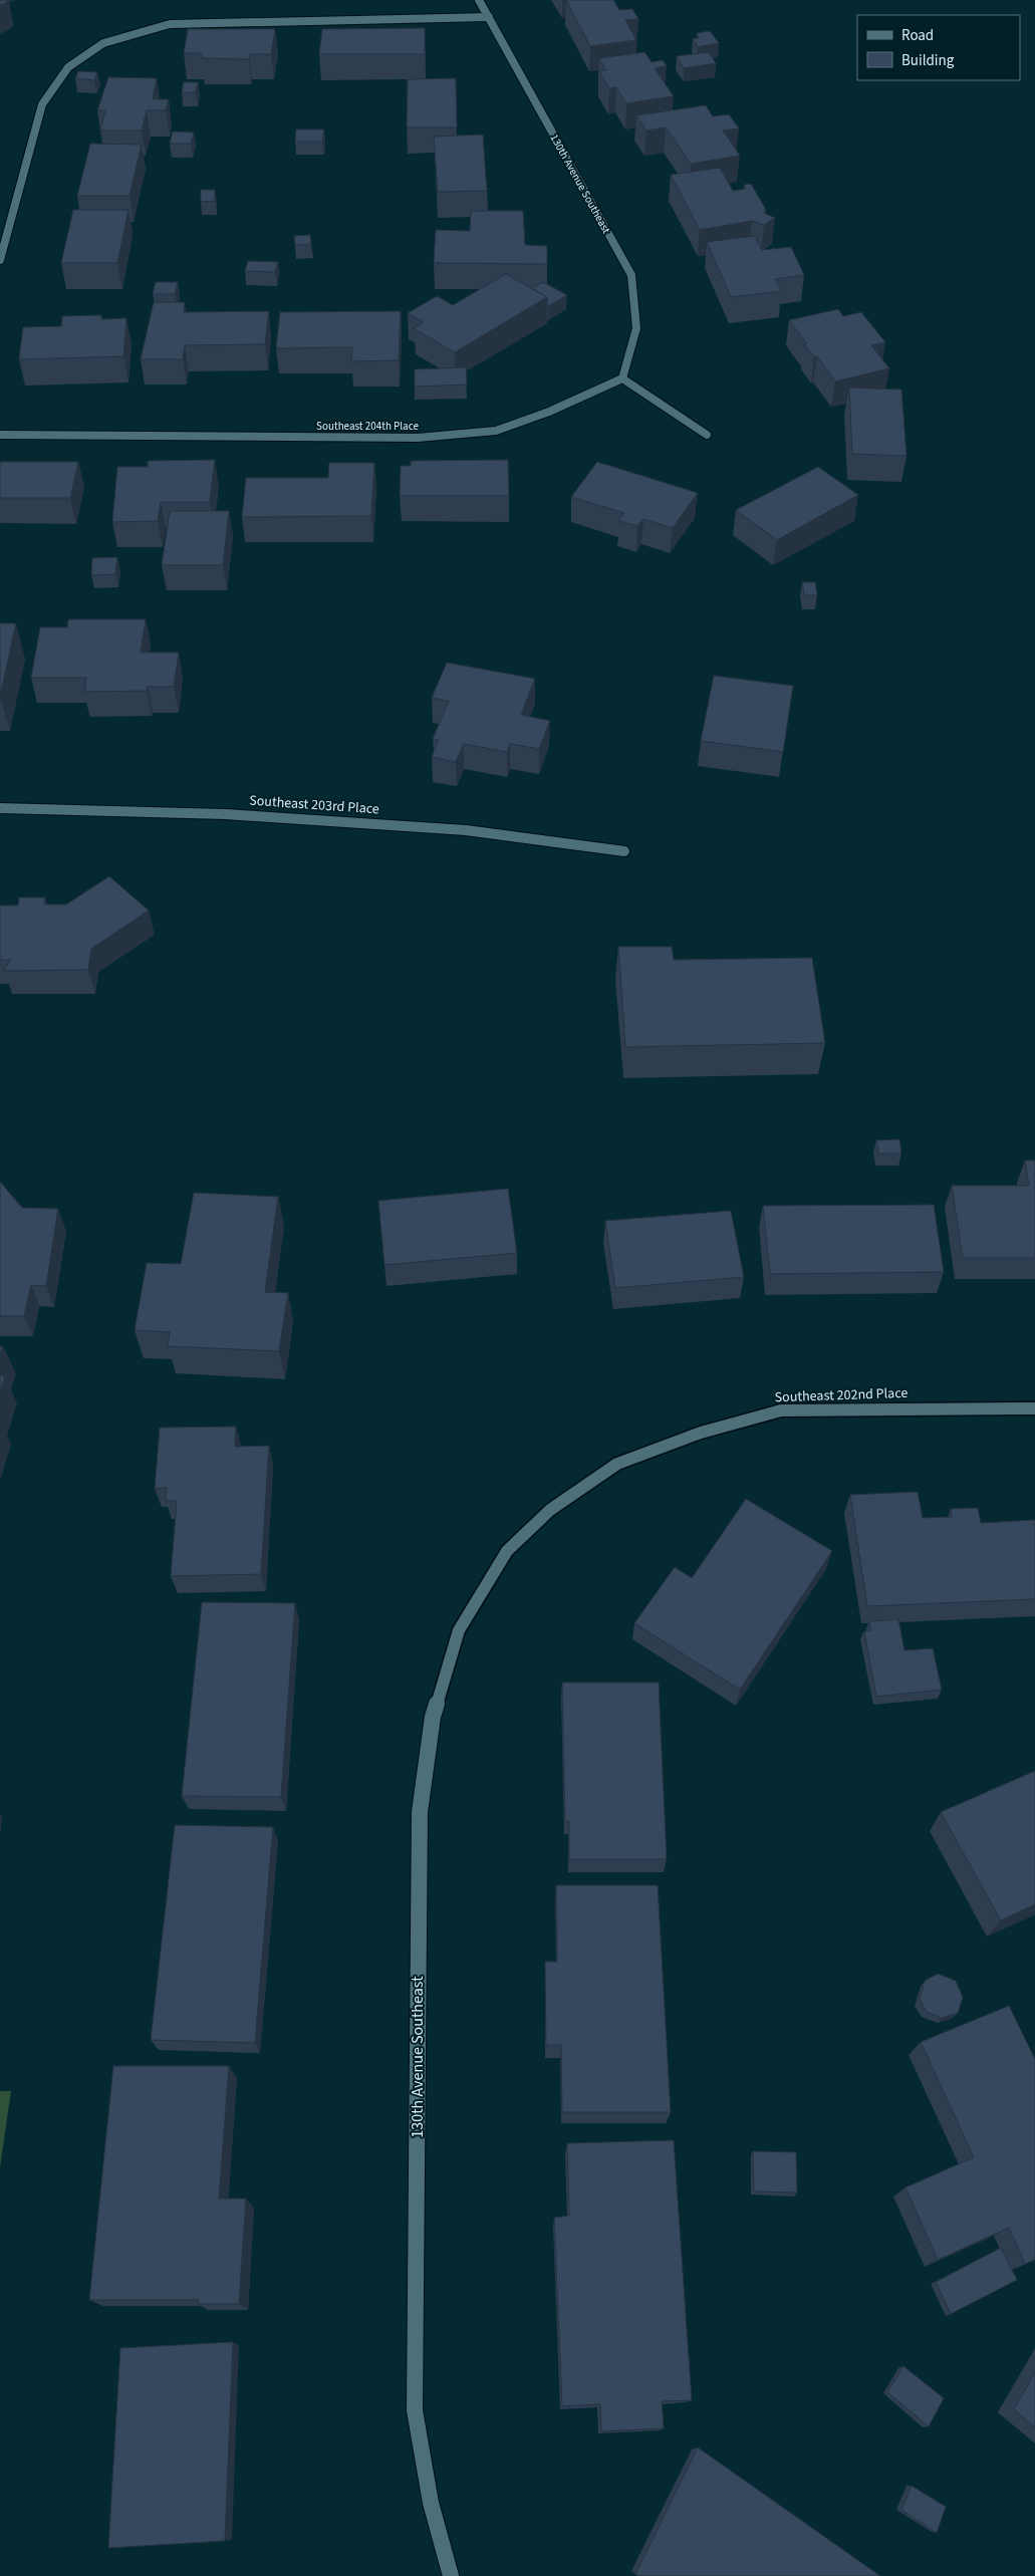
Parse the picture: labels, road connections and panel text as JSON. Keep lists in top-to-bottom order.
{
  "streets": {
    "street": [
      "130th Avenue Southeast",
      "Southeast 204th Place",
      "Southeast 203rd Place",
      "Southeast 202nd Place"
    ]
  },
  "crossings": [
    ["130th Avenue Southeast", "Southeast 204th Place"],
    ["130th Avenue Southeast", "Southeast 202nd Place"]
  ],
  "legend": ["Road", "Building"]
}
